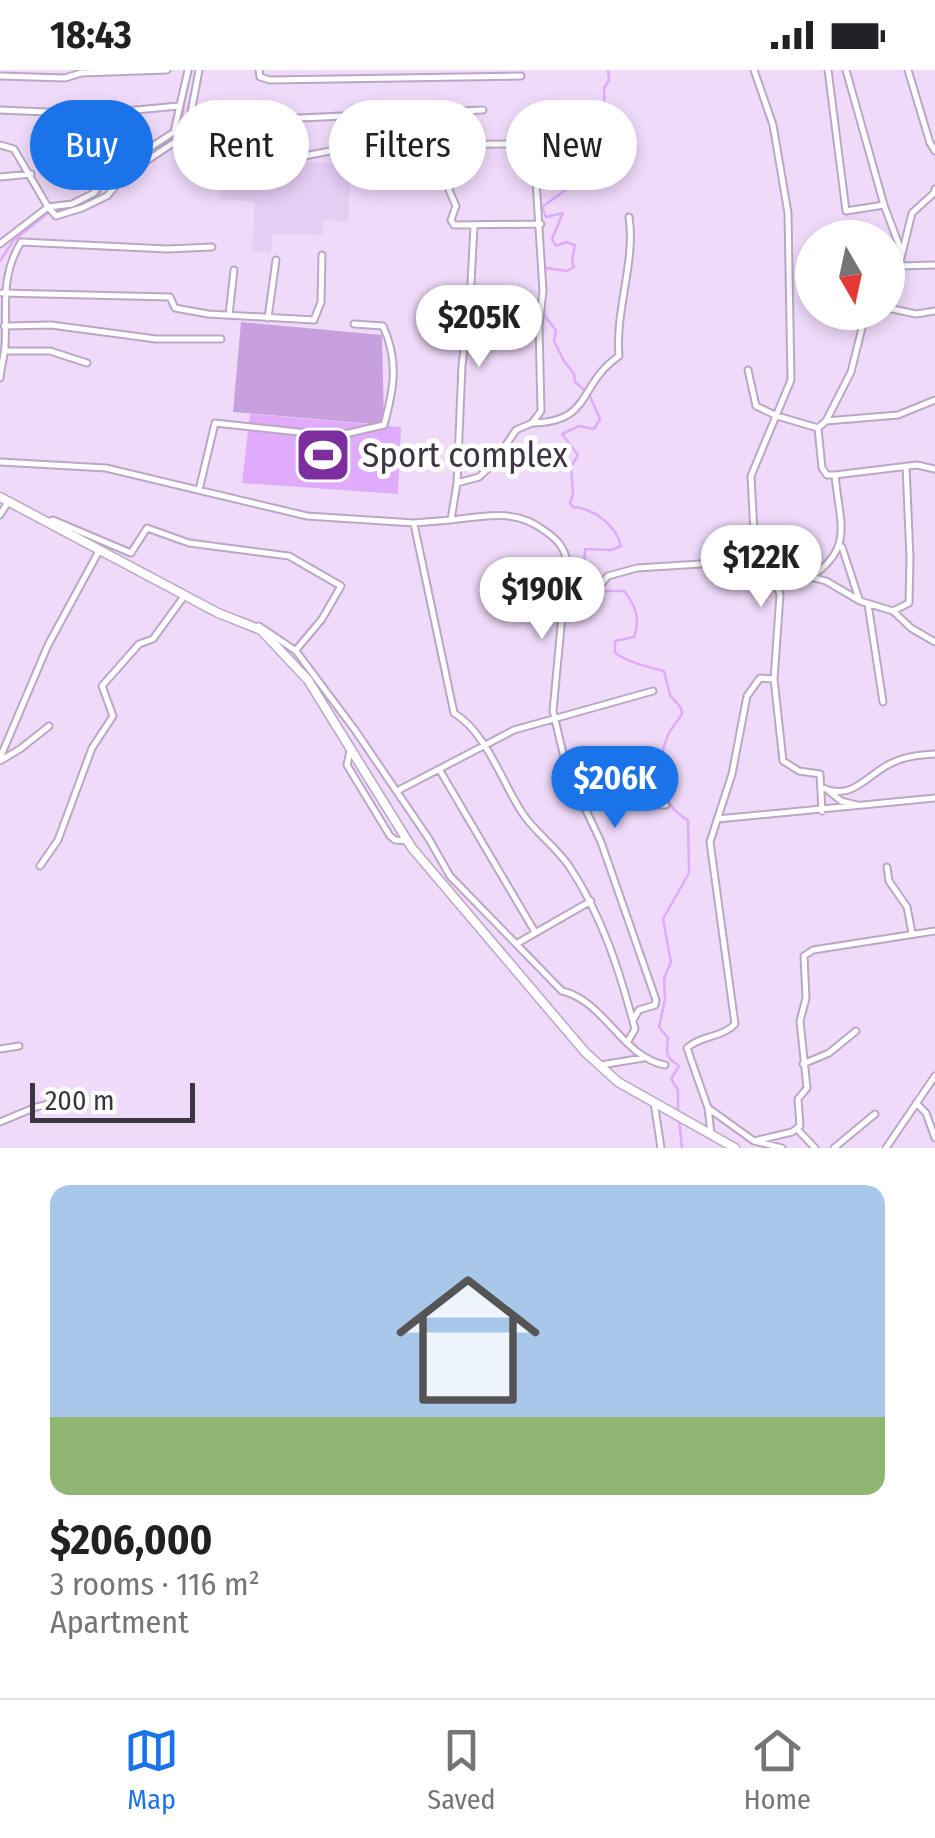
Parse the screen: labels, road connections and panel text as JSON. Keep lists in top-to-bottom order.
{
  "places": {
    "sports": ["Sport complex"]
  },
  "scale_bar": "200 m",
  "north": "bottom",
  "page": {
    "status": "18:43",
    "chip": [
      "Buy",
      "Rent",
      "Filters",
      "New"
    ],
    "price": [
      "$205K",
      "$122K",
      "$190K",
      "$206K"
    ],
    "scale": "200 m",
    "list": [
      {
        "name": "$206,000",
        "note": "3 rooms · 116 m² · Apartment"
      }
    ],
    "tabs": ["Map", "Saved", "Home"]
  }
}
